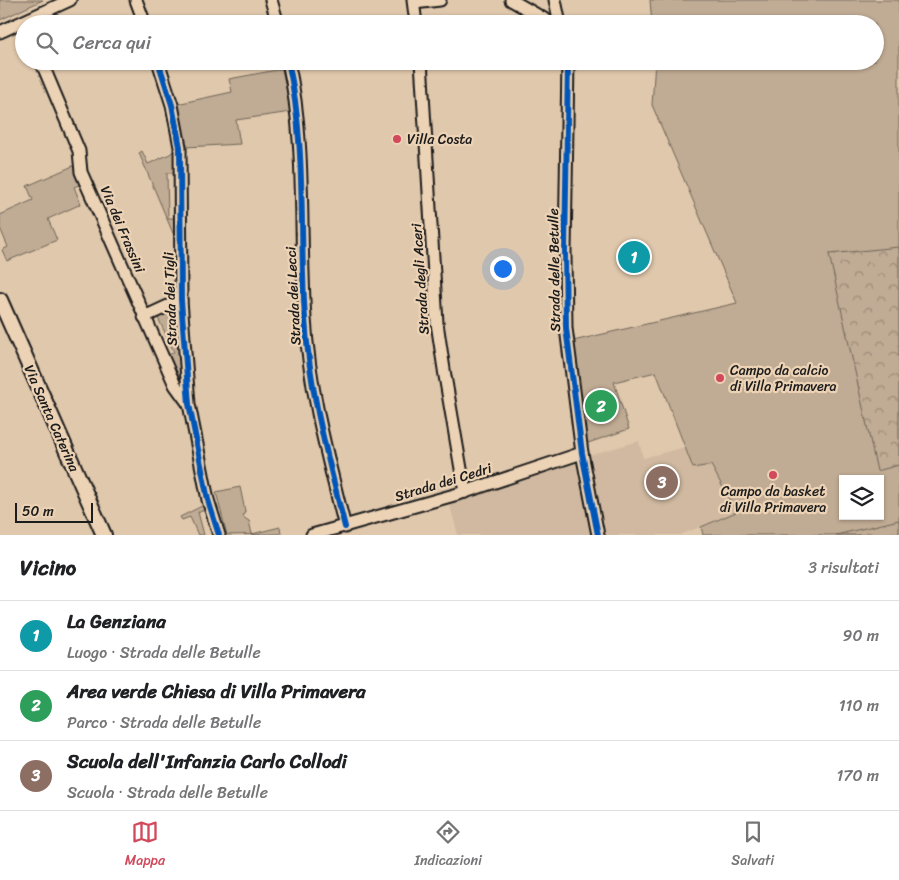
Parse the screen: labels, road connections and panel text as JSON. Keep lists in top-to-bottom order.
{
  "streets": {
    "street": [
      "Via dei Frassini",
      "Strada delle Betulle",
      "Strada degli Aceri",
      "Strada dei Lecci",
      "Strada dei Tigli",
      "Via Santa Caterina",
      "Strada dei Cedri"
    ]
  },
  "crossings": [
    ["Via dei Frassini", "Strada dei Tigli"],
    ["Strada delle Betulle", "Strada dei Cedri"],
    ["Strada degli Aceri", "Strada dei Cedri"],
    ["Strada dei Lecci", "Strada dei Cedri"]
  ],
  "places": ["Villa Costa", "Campo da calcio di Villa Primavera", "Campo da basket di Villa Primavera"],
  "scale_bar": "50 m",
  "page": {
    "search": "Cerca qui",
    "pins": ["1", "2", "3"],
    "scale": "50 m",
    "heading": ["Vicino", "3 risultati"],
    "list": [
      {
        "mark": "1",
        "name": "La Genziana",
        "note": "Luogo · Strada delle Betulle",
        "value": "90 m"
      },
      {
        "mark": "2",
        "name": "Area verde Chiesa di Villa Primavera",
        "note": "Parco · Strada delle Betulle",
        "value": "110 m"
      },
      {
        "mark": "3",
        "name": "Scuola dell'Infanzia Carlo Collodi",
        "note": "Scuola · Strada delle Betulle",
        "value": "170 m"
      }
    ],
    "nav": ["Mappa", "Indicazioni", "Salvati"]
  }
}
